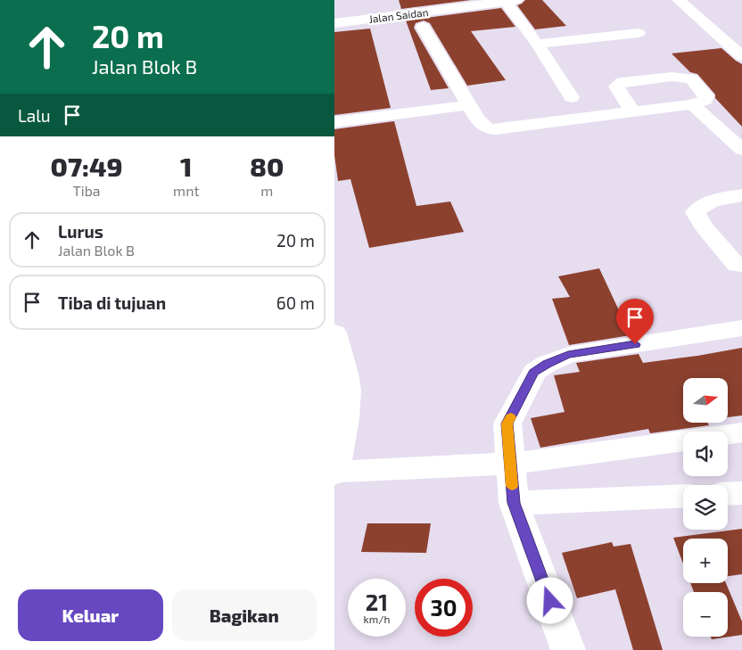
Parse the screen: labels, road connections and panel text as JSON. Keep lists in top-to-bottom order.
{
  "streets": {
    "street": ["Jalan Saidan"]
  },
  "north": "right",
  "page": {
    "turn": ["20 m", "Jalan Blok B"],
    "then": "Lalu",
    "eta": [
      "07:49",
      "Tiba",
      "1",
      "mnt",
      "80",
      "m"
    ],
    "list": [
      {
        "name": "Lurus",
        "note": "Jalan Blok B",
        "value": "20 m"
      },
      {
        "name": "Tiba di tujuan",
        "value": "60 m"
      }
    ],
    "map_buttons": ["+", "−"],
    "speed": "21 km/h",
    "limit": "30",
    "buttons": ["Keluar", "Bagikan"]
  }
}
